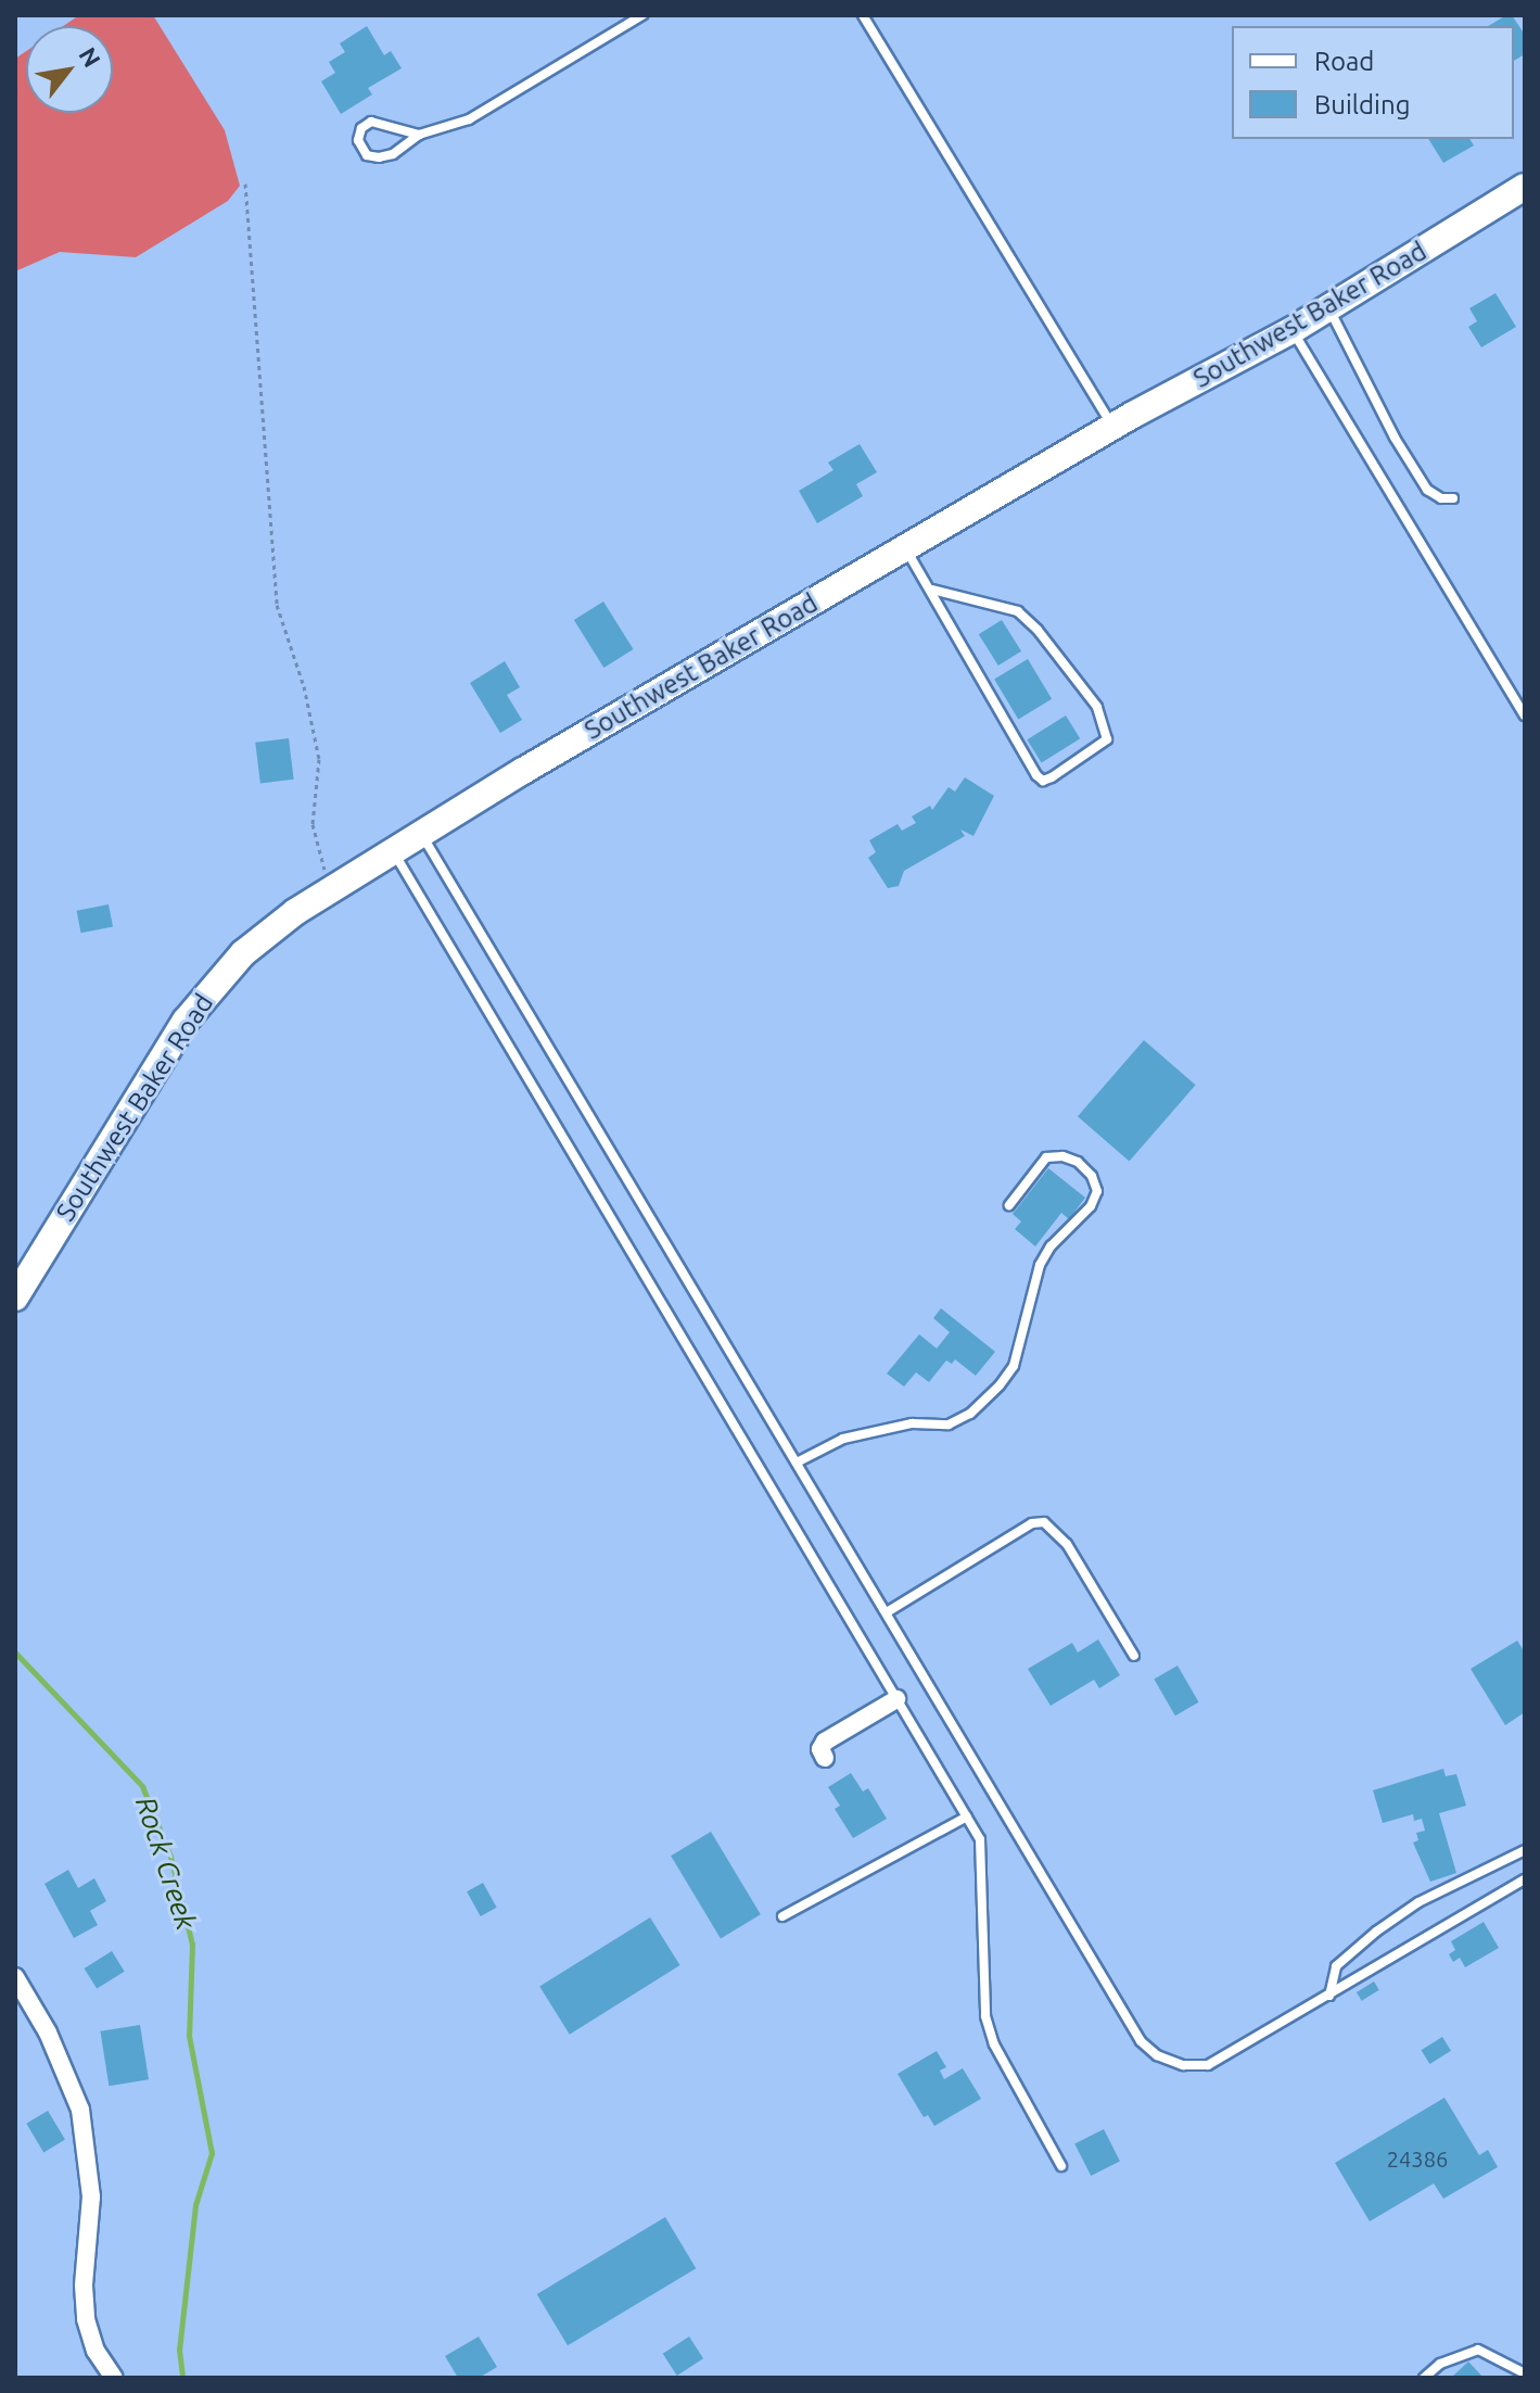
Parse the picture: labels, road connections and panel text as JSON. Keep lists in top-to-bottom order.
{
  "streets": {
    "main road": ["Southwest Baker Road"]
  },
  "water": ["Rock Creek"],
  "house_numbers": ["24386"],
  "legend": ["Road", "Building"],
  "north": "top right"
}
